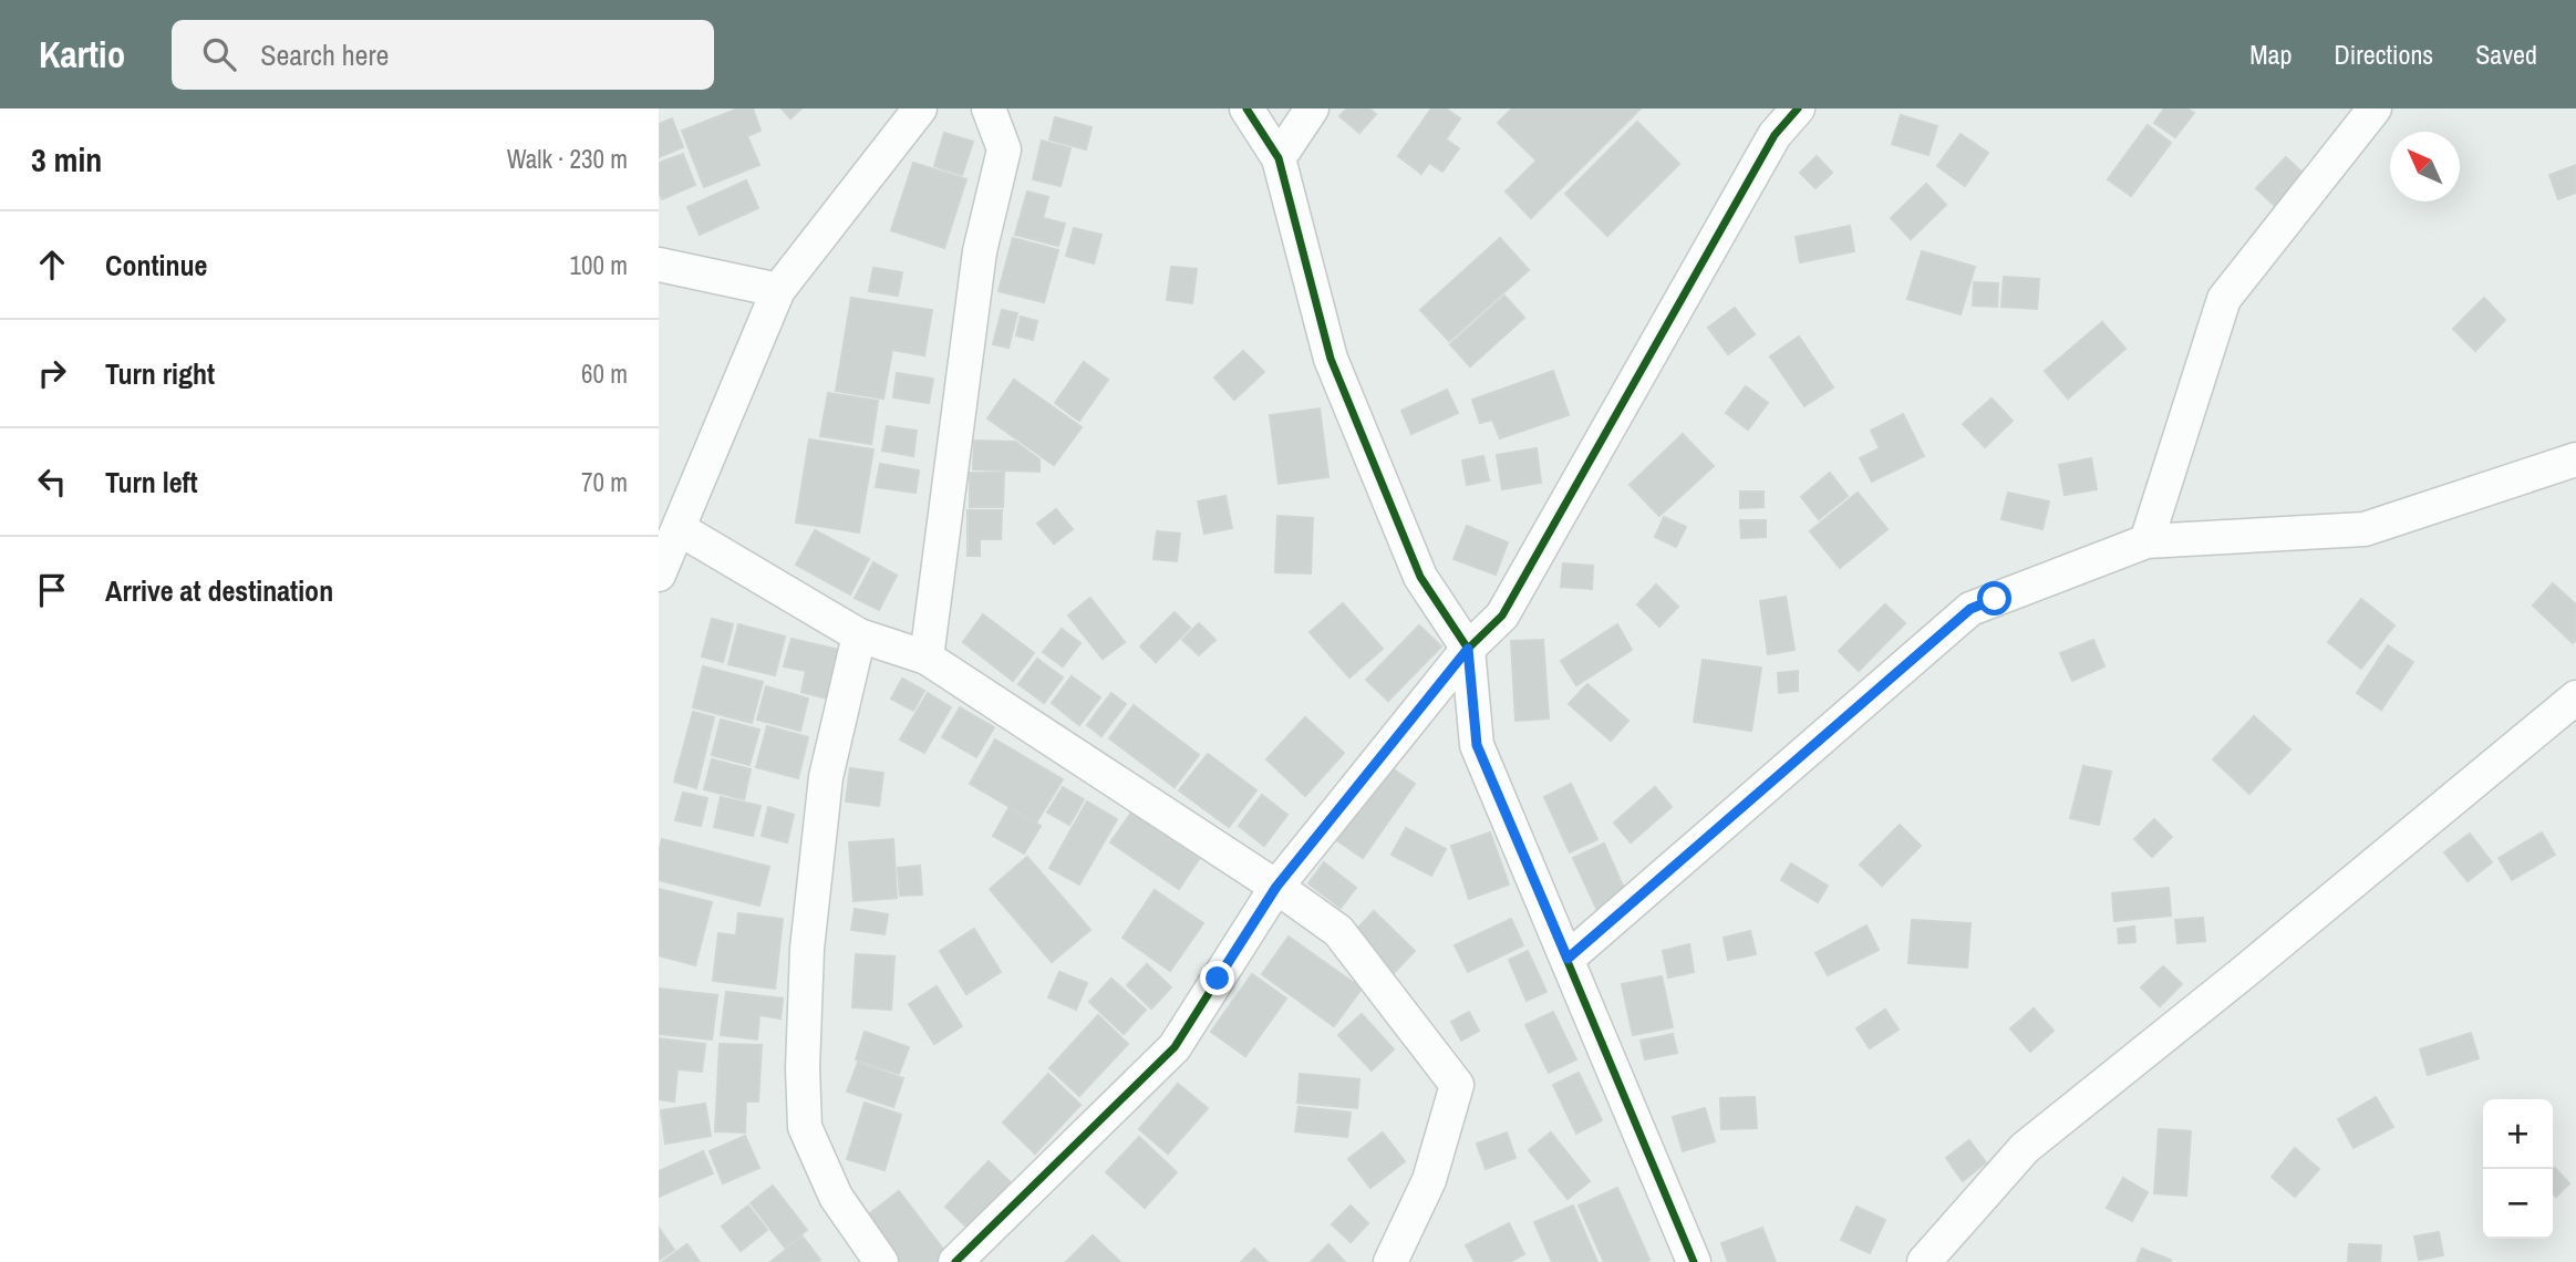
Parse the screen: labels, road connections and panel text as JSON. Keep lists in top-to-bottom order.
{
  "north": "top left",
  "page": {
    "header": "Kartio",
    "search": "Search here",
    "nav": ["Map", "Directions", "Saved"],
    "heading": ["3 min", "Walk · 230 m"],
    "list": [
      ["Continue", "100 m"],
      ["Turn right", "60 m"],
      ["Turn left", "70 m"],
      "Arrive at destination"
    ],
    "map_buttons": ["+", "−"]
  }
}
